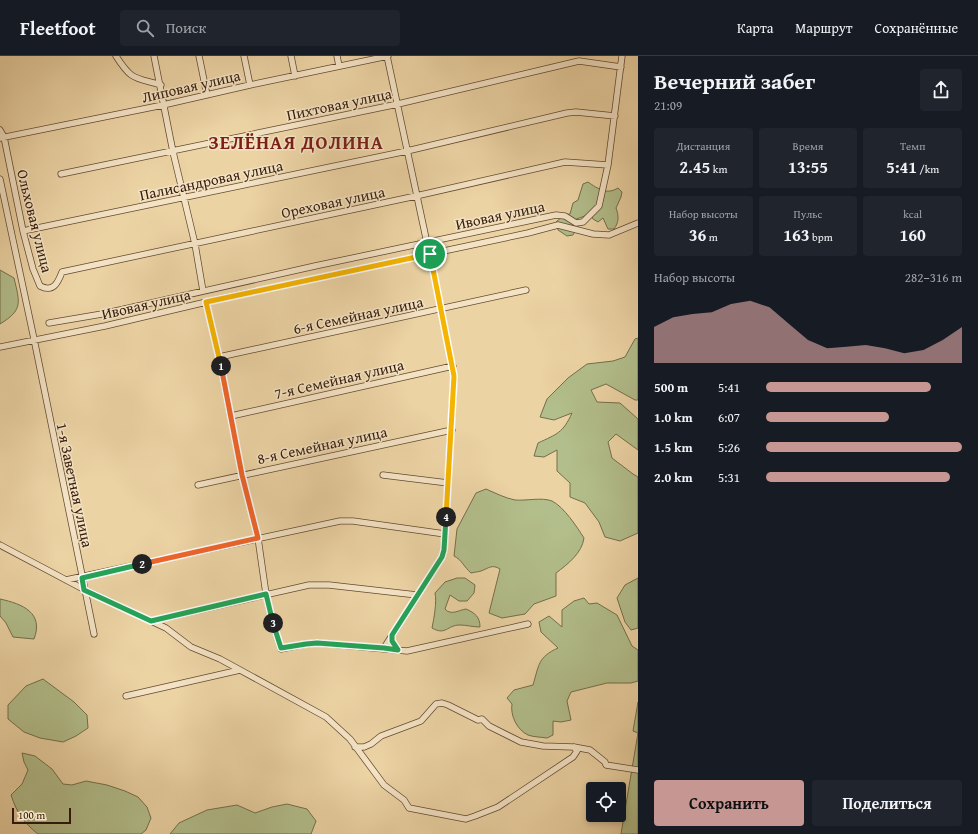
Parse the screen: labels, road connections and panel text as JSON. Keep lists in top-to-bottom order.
{
  "streets": {
    "street": [
      "Липовая улица",
      "Пихтовая улица",
      "Палисандровая улица",
      "Ореховая улица",
      "Ивовая улица",
      "Ольховая улица",
      "6-я Семейная улица",
      "7-я Семейная улица",
      "8-я Семейная улица",
      "1-я Заветная улица"
    ]
  },
  "crossings": [
    ["Липовая улица", "Ольховая улица"],
    ["Палисандровая улица", "Ольховая улица"],
    ["Ореховая улица", "Ивовая улица"],
    ["Ореховая улица", "Ольховая улица"],
    ["Ивовая улица", "1-я Заветная улица"]
  ],
  "districts": ["ЗЕЛЁНАЯ ДОЛИНА"],
  "scale_bar": "100 m",
  "page": {
    "header": "Fleetfoot",
    "search": "Поиск",
    "nav": ["Карта", "Маршрут", "Сохранённые"],
    "heading": ["Вечерний забег", "21:09"],
    "stats": [
      ["Дистанция", "2.45 km"],
      ["Время", "13:55"],
      ["Темп", "5:41 /km"],
      ["Набор высоты", "36 m"],
      ["Пульс", "163 bpm"],
      ["kcal", "160"]
    ],
    "chart": ["Набор высоты", "282–316 m"],
    "pins": [
      "1",
      "4",
      "2",
      "3"
    ],
    "list": [
      {
        "name": "500 m",
        "note": "5:41"
      },
      {
        "name": "1.0 km",
        "note": "6:07"
      },
      {
        "name": "1.5 km",
        "note": "5:26"
      },
      {
        "name": "2.0 km",
        "note": "5:31"
      }
    ],
    "buttons": ["Сохранить", "Поделиться"],
    "scale": "100 m"
  }
}
